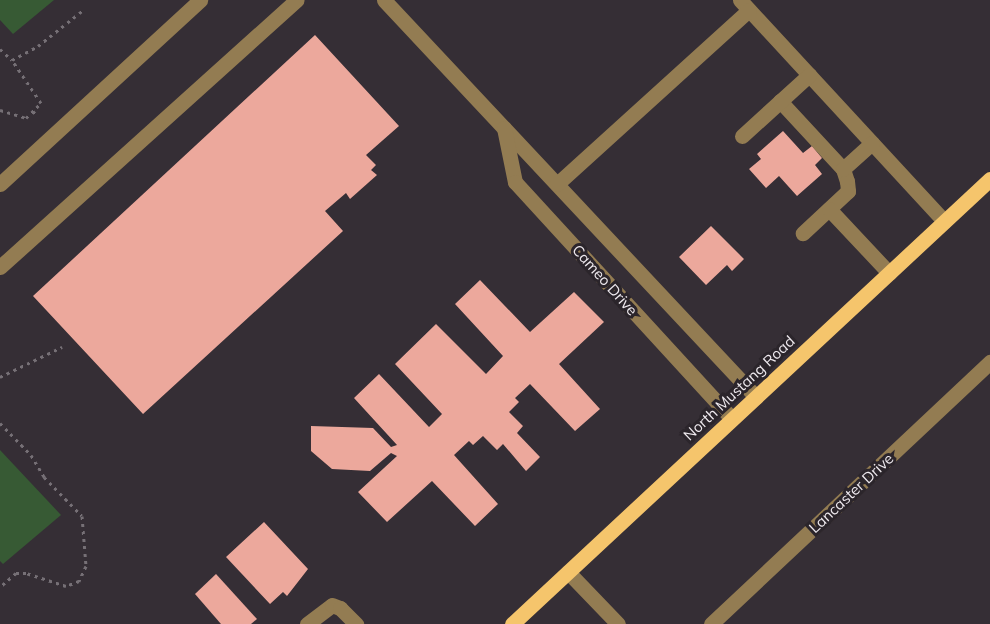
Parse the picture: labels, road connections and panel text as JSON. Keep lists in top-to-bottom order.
{
  "streets": {
    "main road": ["North Mustang Road"],
    "street": ["Cameo Drive", "Lancaster Drive"]
  },
  "crossings": [
    ["Cameo Drive", "North Mustang Road"]
  ]
}
